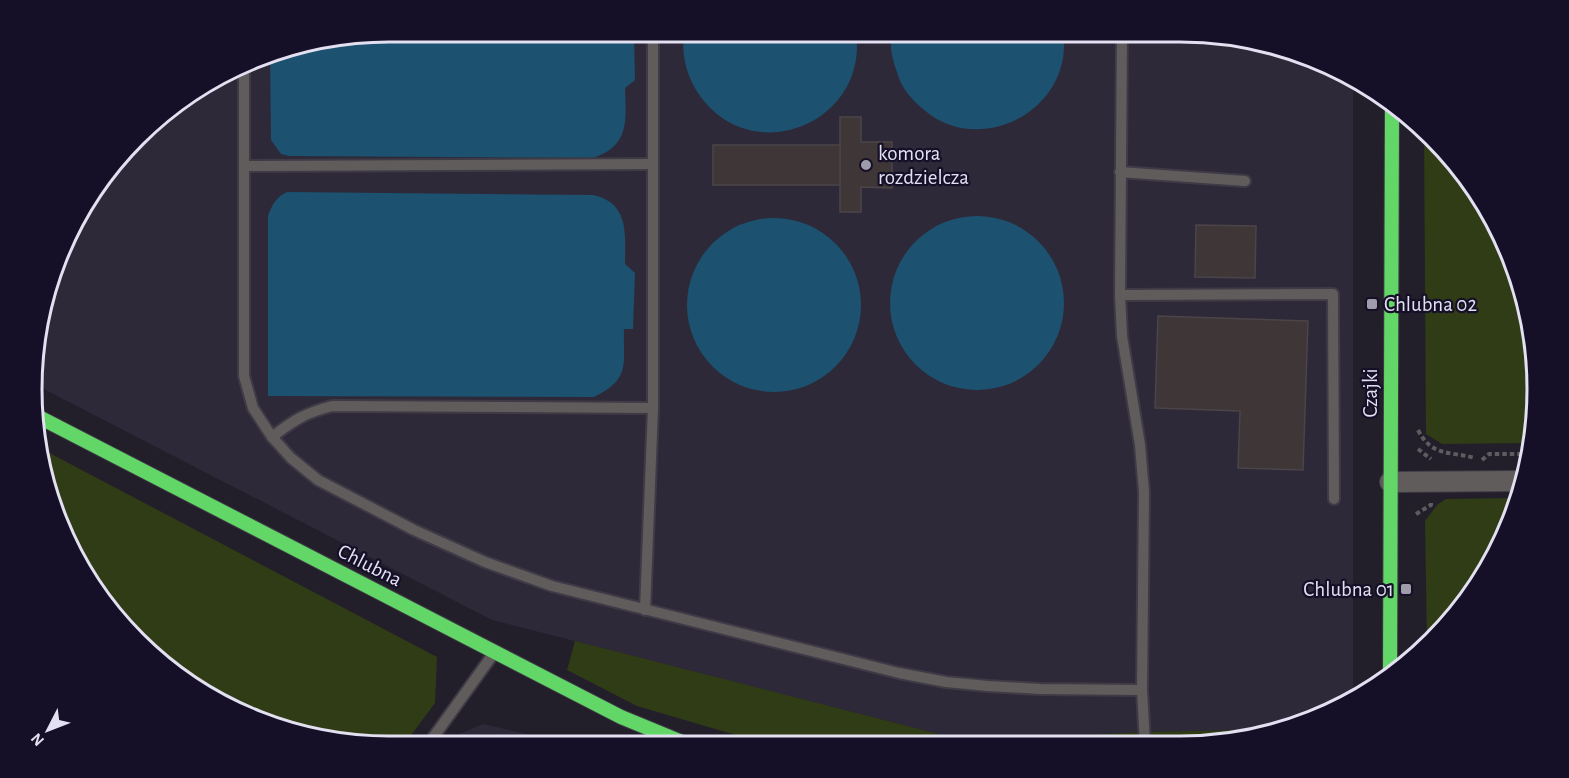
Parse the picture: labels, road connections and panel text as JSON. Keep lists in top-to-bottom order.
{
  "streets": {
    "street": ["Czajki", "Chlubna"]
  },
  "places": {
    "other": ["komora rozdzielcza"],
    "transit": ["Chlubna 02", "Chlubna 01"]
  },
  "north": "bottom left"
}
